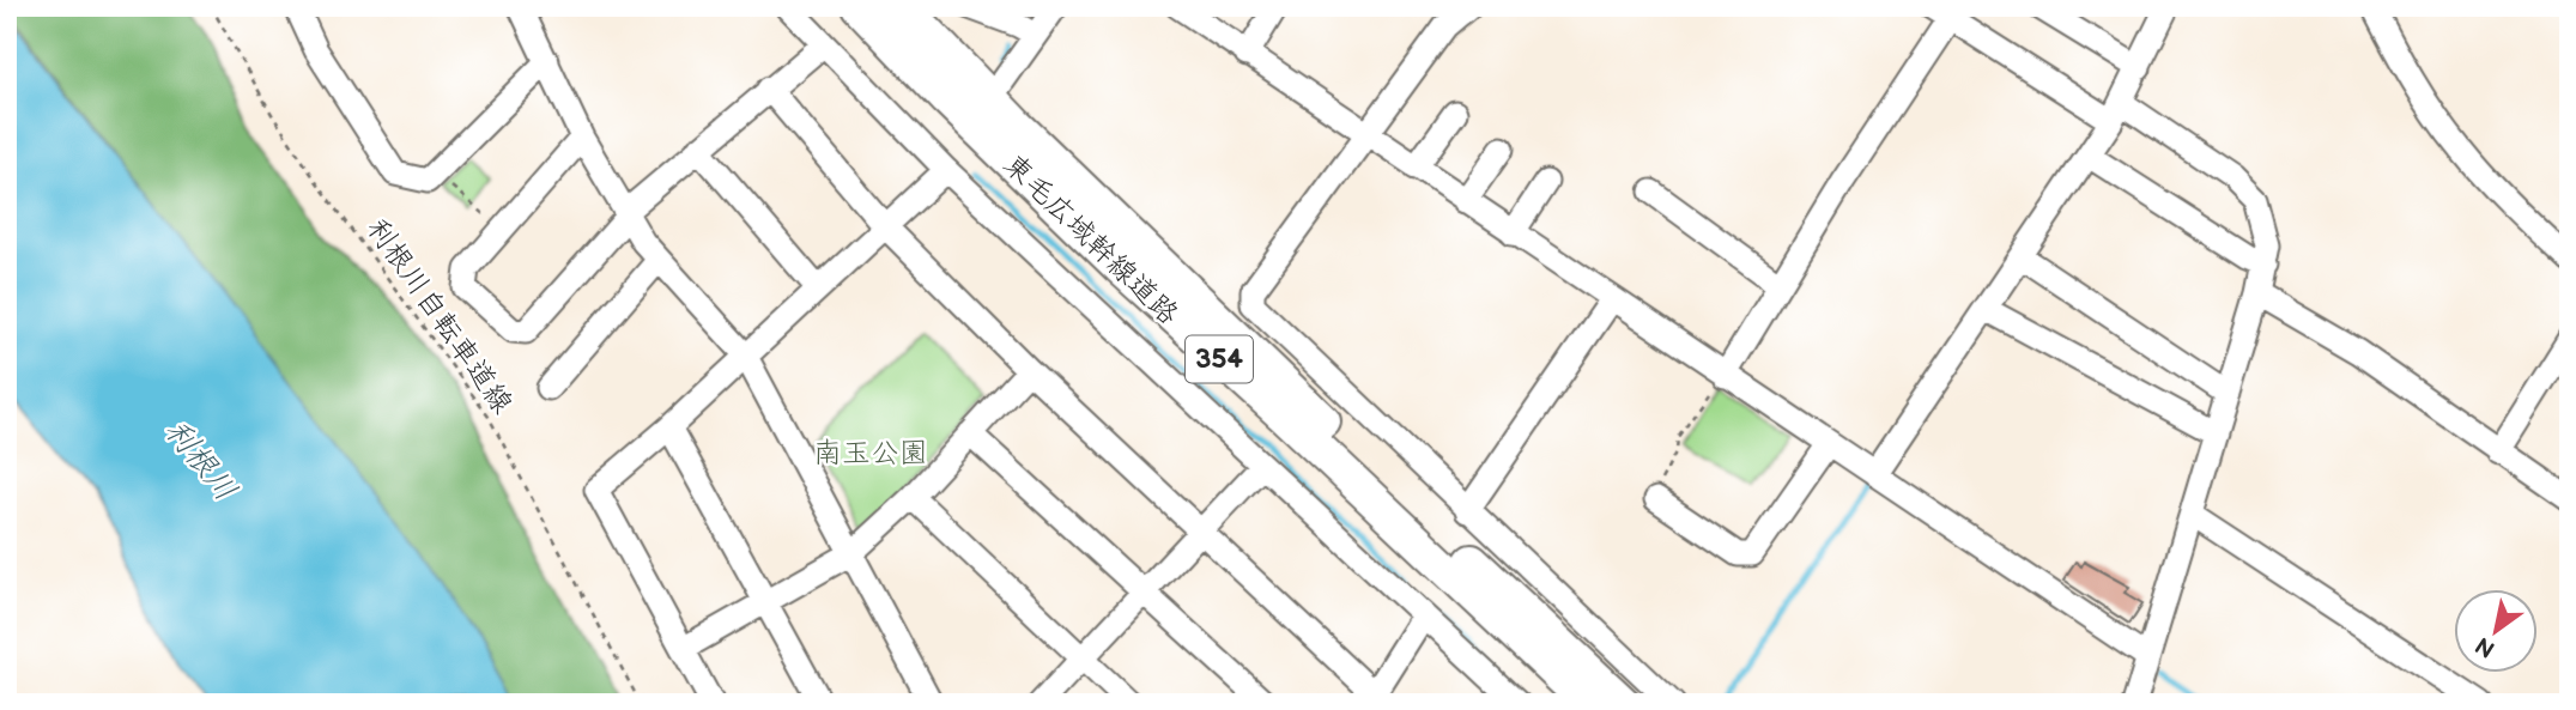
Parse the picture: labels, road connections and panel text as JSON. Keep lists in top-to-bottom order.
{
  "streets": {
    "highway": ["東毛広域幹線道路", "354"],
    "path": ["利根川自転車道線"]
  },
  "water": ["利根川"],
  "parks": ["南玉公園"],
  "north": "bottom left"
}
